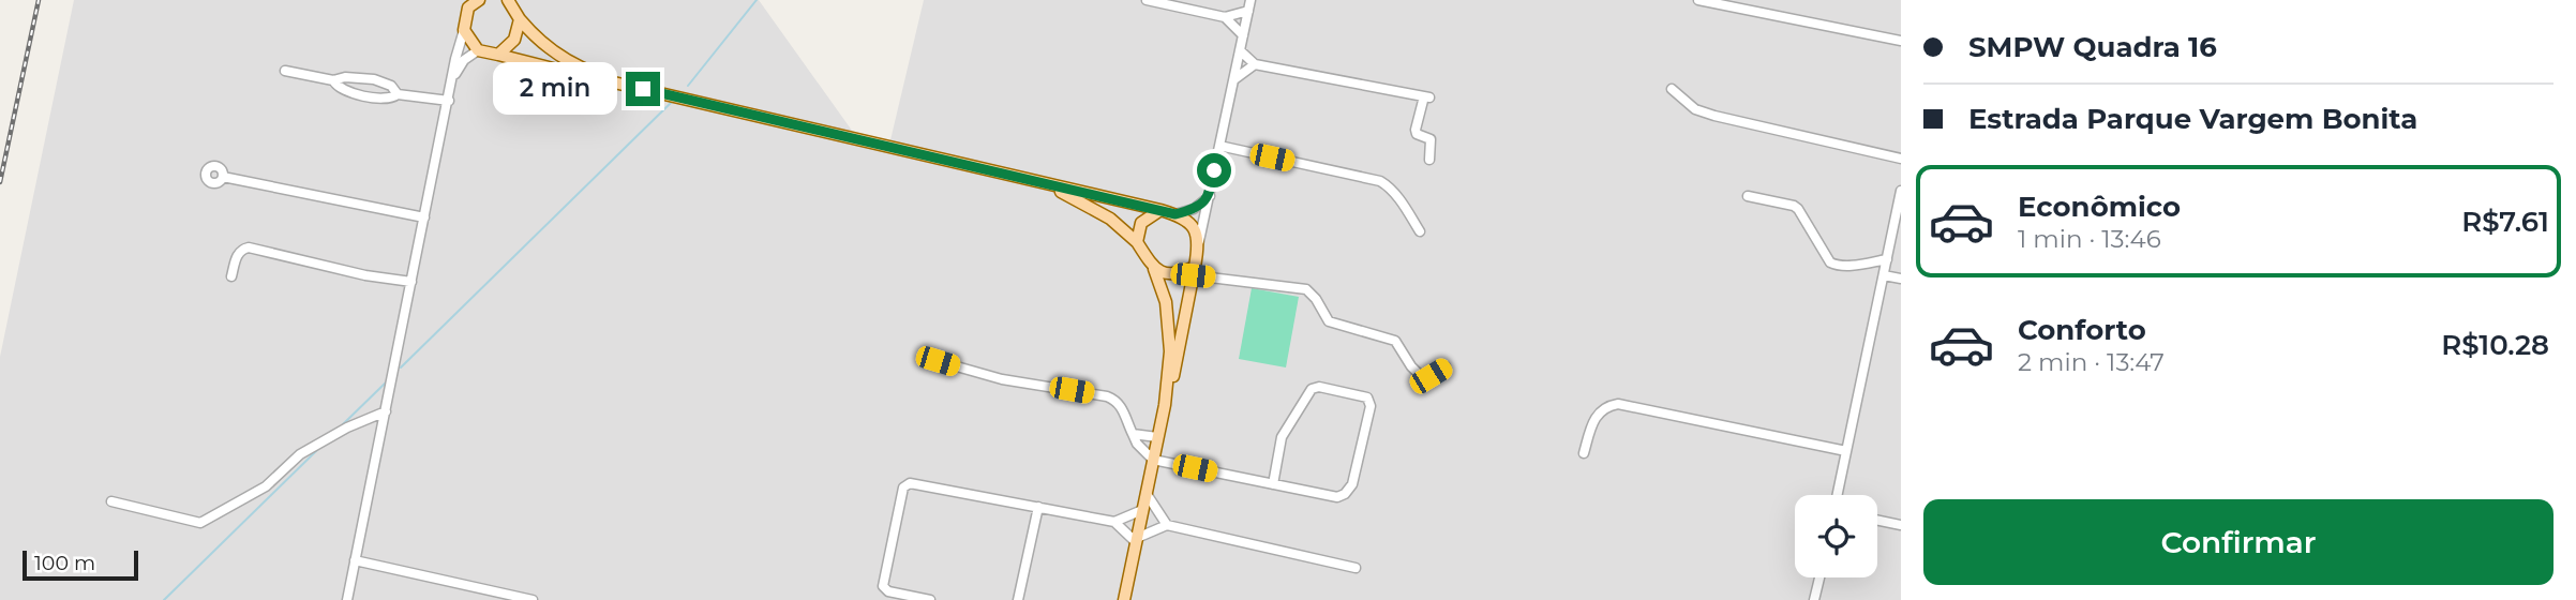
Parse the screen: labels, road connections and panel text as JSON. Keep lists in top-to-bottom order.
{
  "scale_bar": "100 m",
  "page": {
    "banner": ["SMPW Quadra 16", "Estrada Parque Vargem Bonita"],
    "bubble": "2 min",
    "list": [
      {
        "name": "Econômico",
        "note": "1 min · 13:46",
        "value": "R$7.61"
      },
      {
        "name": "Conforto",
        "note": "2 min · 13:47",
        "value": "R$10.28"
      }
    ],
    "buttons": "Confirmar",
    "scale": "100 m"
  }
}
